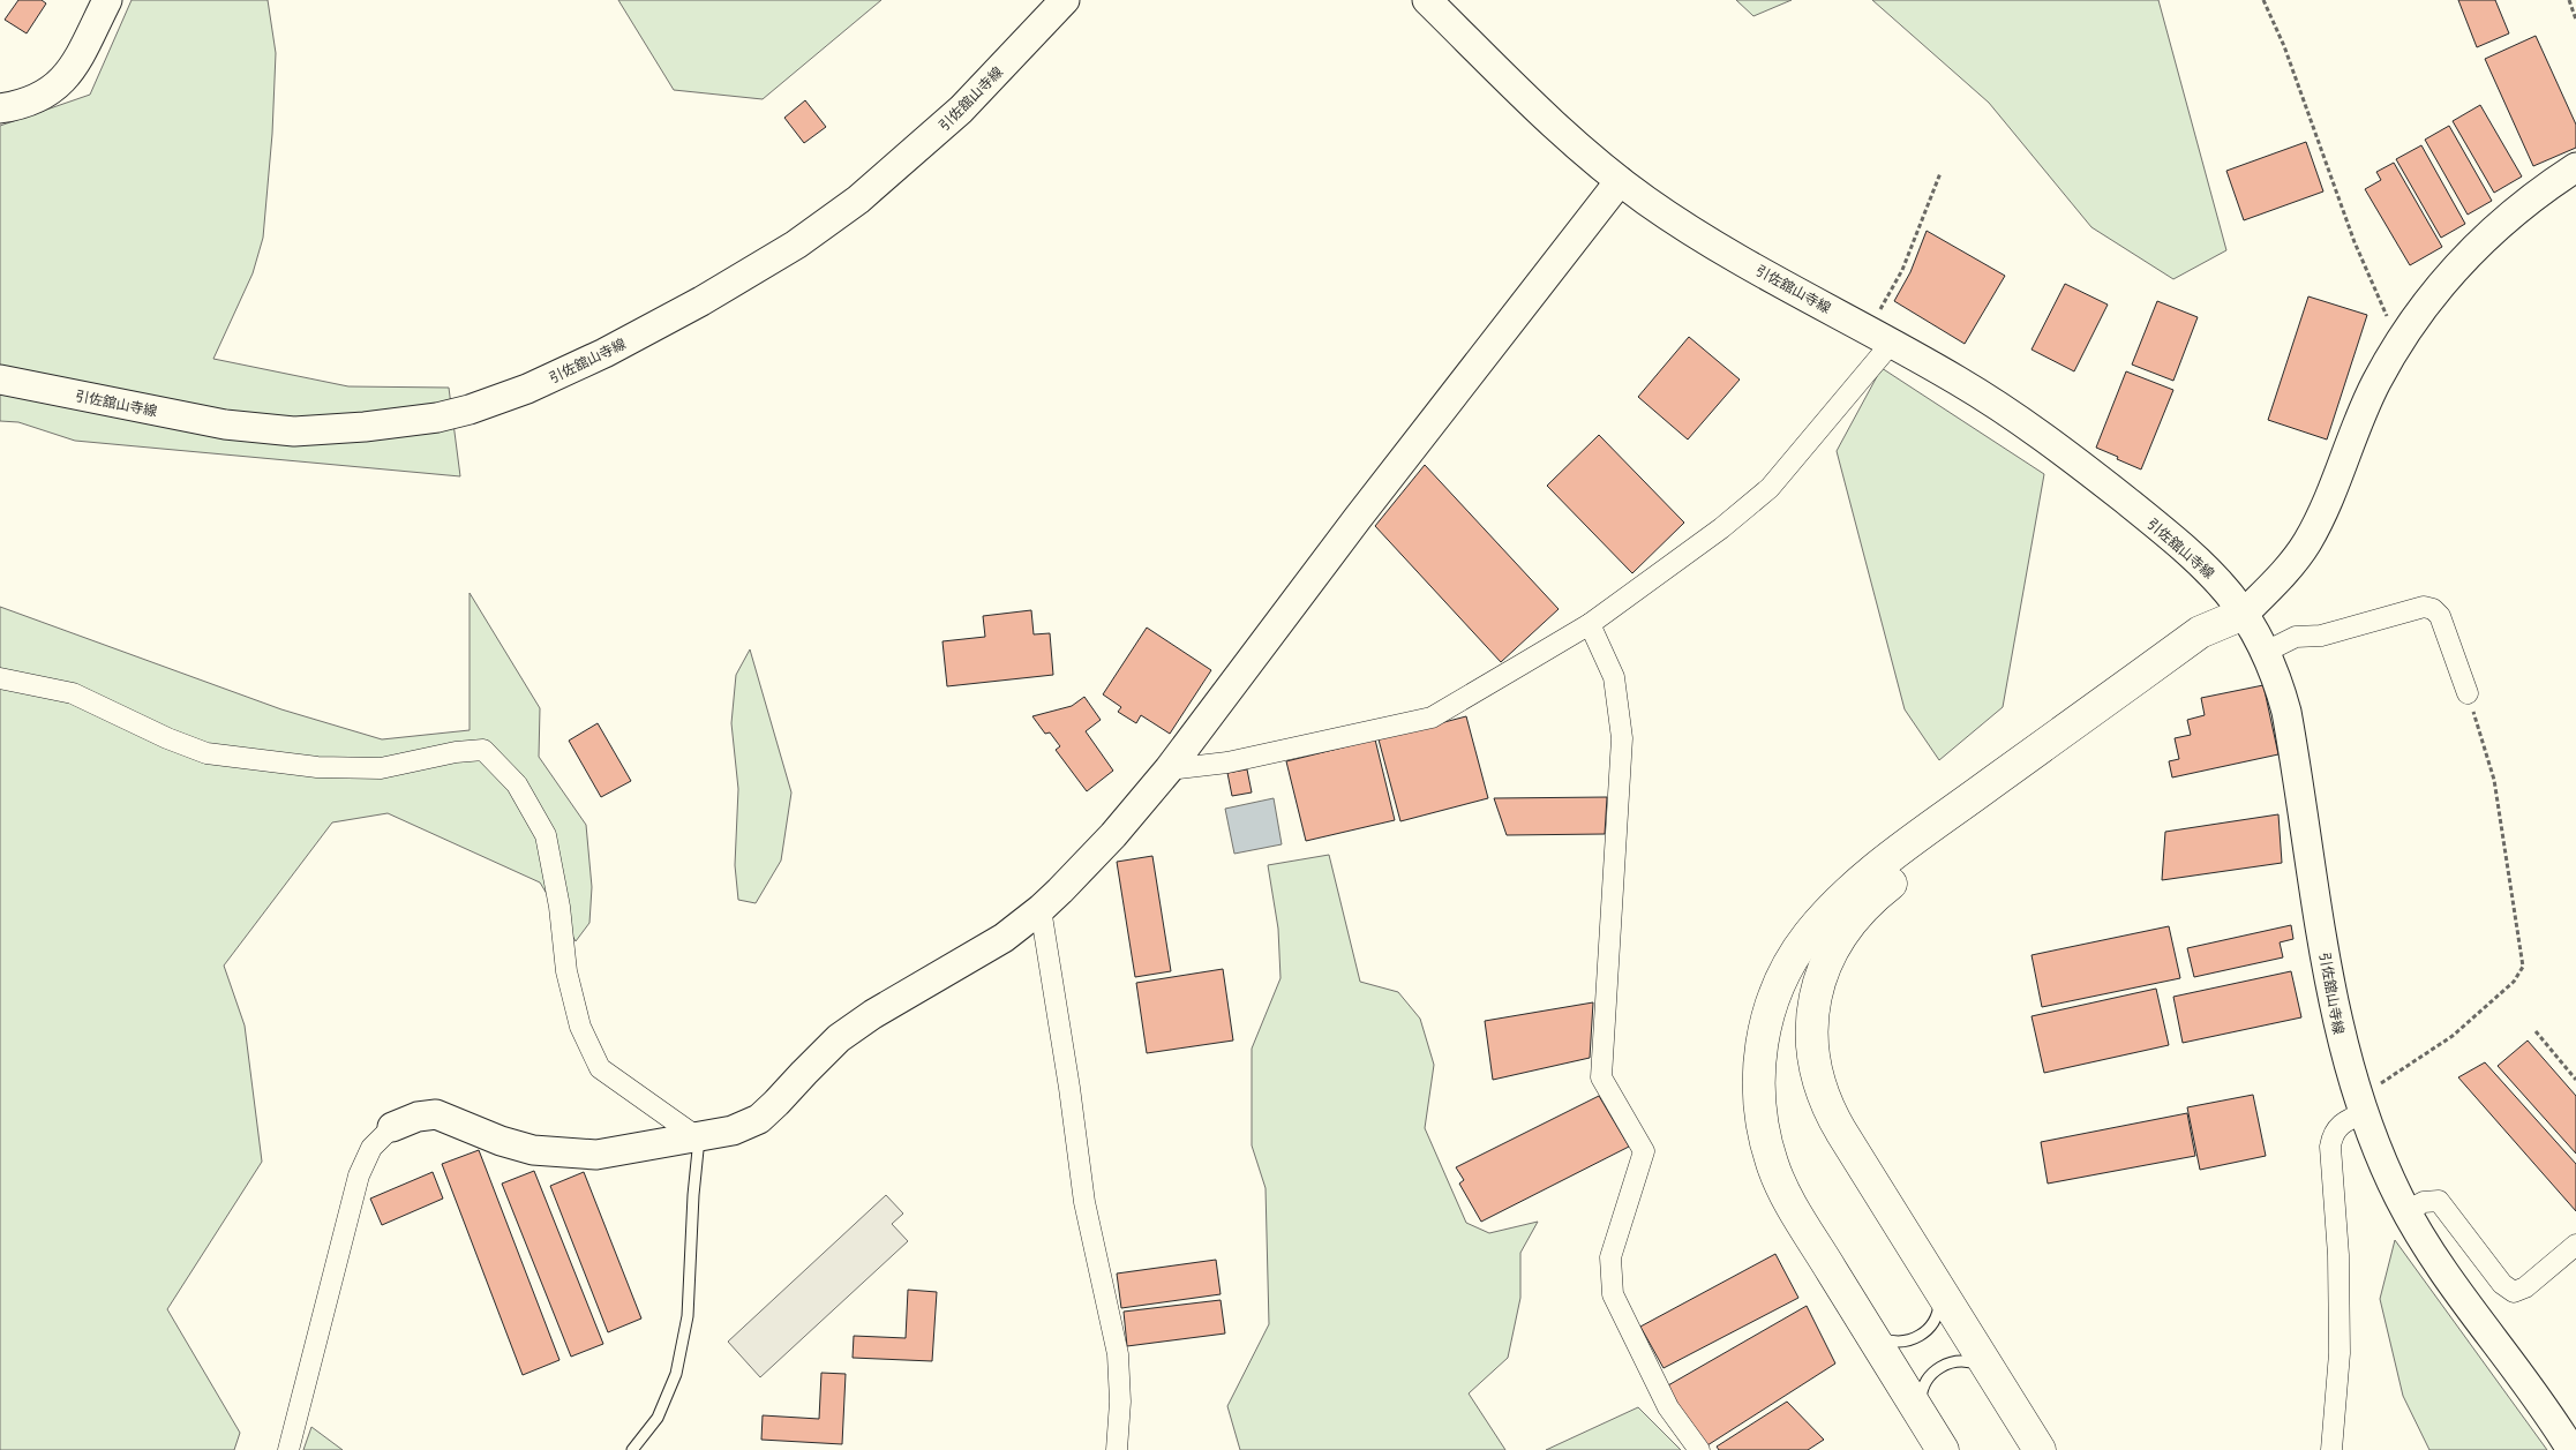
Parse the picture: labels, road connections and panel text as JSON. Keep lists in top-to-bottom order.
{
  "streets": {
    "main road": ["引佐舘山寺線"]
  }
}
